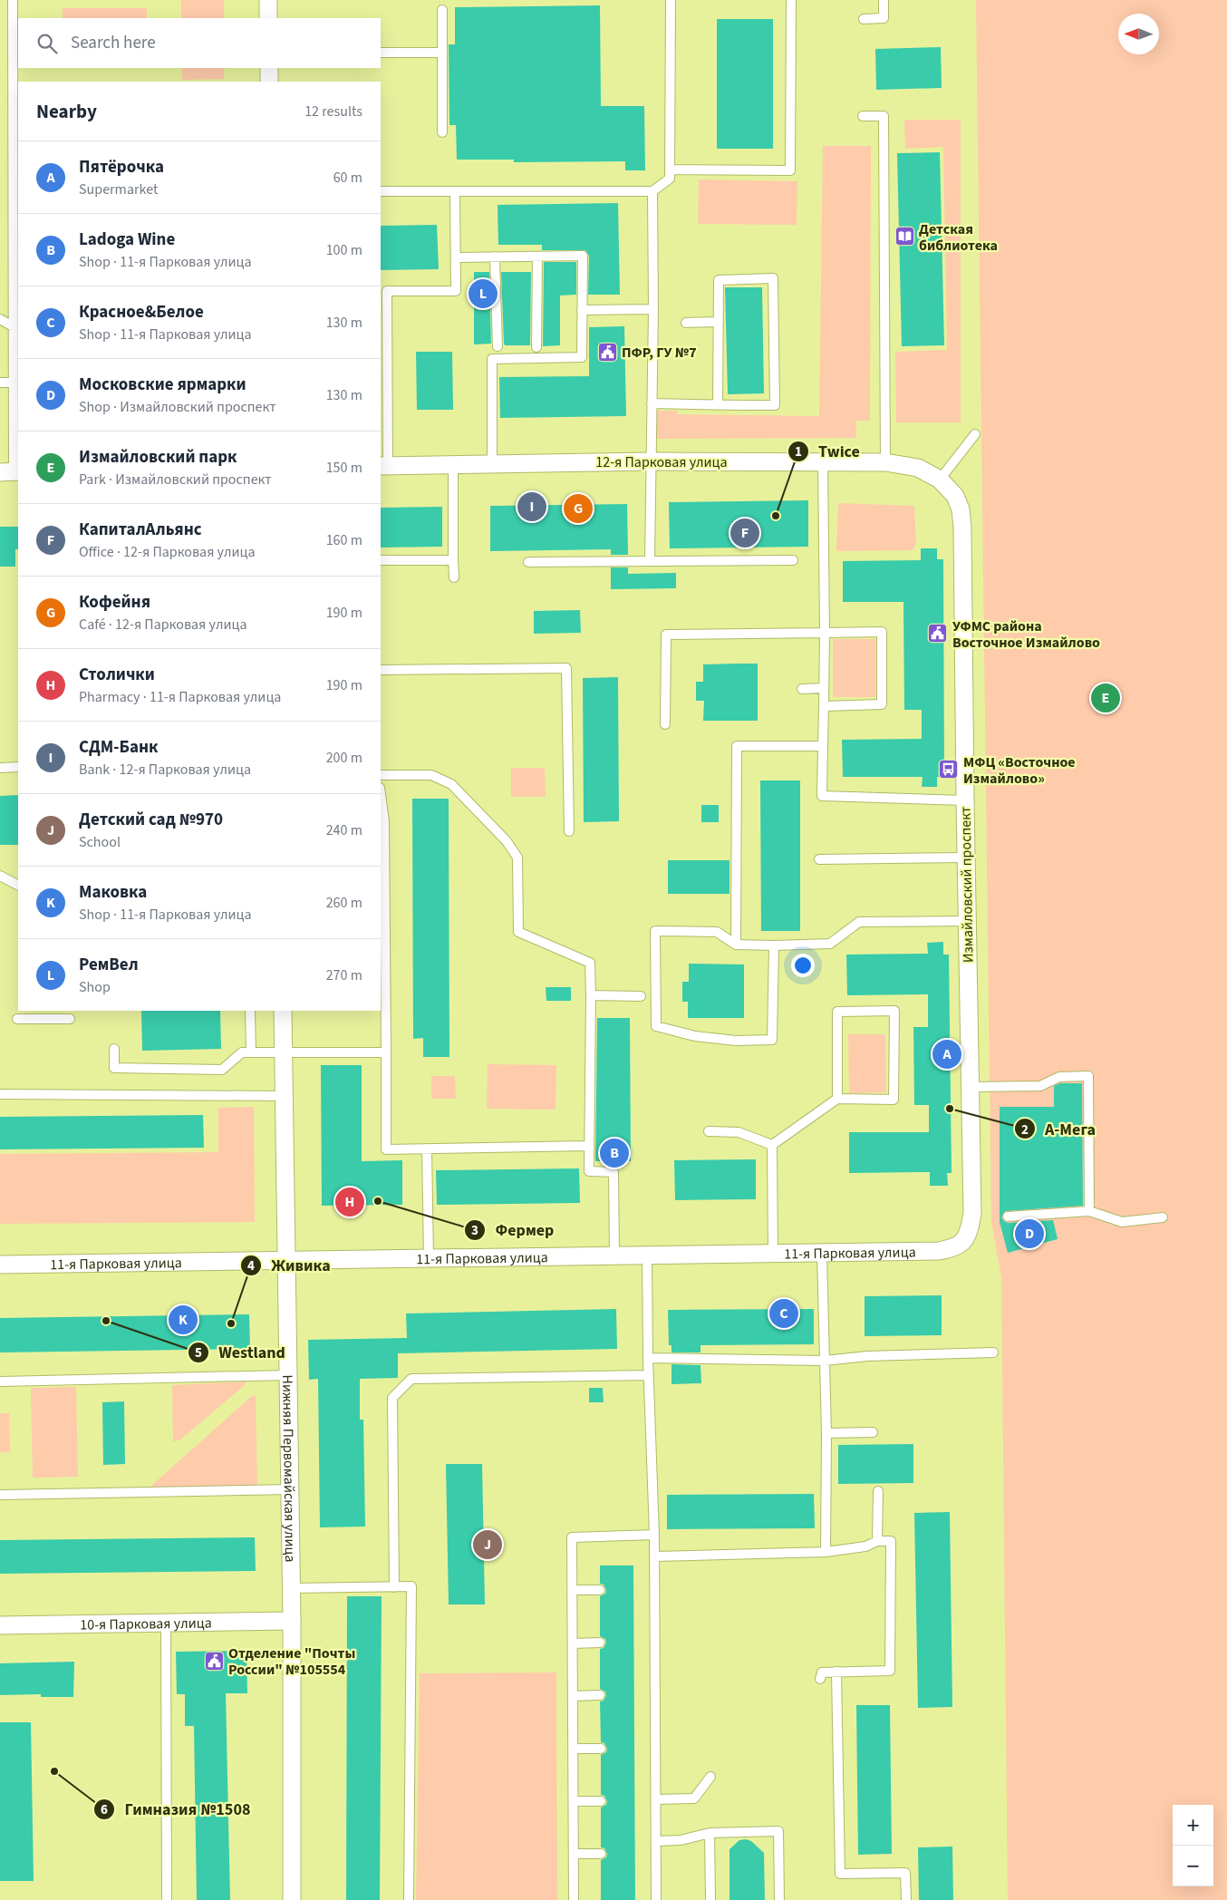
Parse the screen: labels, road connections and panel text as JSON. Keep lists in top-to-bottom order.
{
  "streets": {
    "street": [
      "12-я Парковая улица",
      "Измайловский проспект",
      "11-я Парковая улица",
      "Нижняя Первомайская улица",
      "10-я Парковая улица"
    ]
  },
  "crossings": [
    ["12-я Парковая улица", "Измайловский проспект"],
    ["Измайловский проспект", "11-я Парковая улица"],
    ["11-я Парковая улица", "Нижняя Первомайская улица"],
    ["Нижняя Первомайская улица", "10-я Парковая улица"]
  ],
  "places": {
    "library": ["Детская библиотека"],
    "public building": ["ПФР, ГУ №7", "УФМС района Восточное Измайлово", "Отделение \"Почты России\" №105554"],
    "other": [
      "Twice",
      "А-Мега",
      "Фермер",
      "Westland",
      "Живика",
      "Гимназия №1508"
    ],
    "bus stop": ["МФЦ «Восточное Измайлово»"]
  },
  "north": "left",
  "page": {
    "search": "Search here",
    "heading": ["Nearby", "12 results"],
    "list": [
      {
        "mark": "A",
        "name": "Пятёрочка",
        "note": "Supermarket",
        "value": "60 m"
      },
      {
        "mark": "B",
        "name": "Ladoga Wine",
        "note": "Shop · 11-я Парковая улица",
        "value": "100 m"
      },
      {
        "mark": "C",
        "name": "Красное&Белое",
        "note": "Shop · 11-я Парковая улица",
        "value": "130 m"
      },
      {
        "mark": "D",
        "name": "Московские ярмарки",
        "note": "Shop · Измайловский проспект",
        "value": "130 m"
      },
      {
        "mark": "E",
        "name": "Измайловский парк",
        "note": "Park · Измайловский проспект",
        "value": "150 m"
      },
      {
        "mark": "F",
        "name": "КапиталАльянс",
        "note": "Office · 12-я Парковая улица",
        "value": "160 m"
      },
      {
        "mark": "G",
        "name": "Кофейня",
        "note": "Café · 12-я Парковая улица",
        "value": "190 m"
      },
      {
        "mark": "H",
        "name": "Столички",
        "note": "Pharmacy · 11-я Парковая улица",
        "value": "190 m"
      },
      {
        "mark": "I",
        "name": "СДМ-Банк",
        "note": "Bank · 12-я Парковая улица",
        "value": "200 m"
      },
      {
        "mark": "J",
        "name": "Детский сад №970",
        "note": "School",
        "value": "240 m"
      },
      {
        "mark": "K",
        "name": "Маковка",
        "note": "Shop · 11-я Парковая улица",
        "value": "260 m"
      },
      {
        "mark": "L",
        "name": "РемВел",
        "note": "Shop",
        "value": "270 m"
      }
    ],
    "pins": [
      "L",
      "I",
      "G",
      "F",
      "E",
      "A",
      "B",
      "H",
      "D",
      "C",
      "K",
      "J"
    ],
    "map_buttons": ["+", "−"]
  }
}
